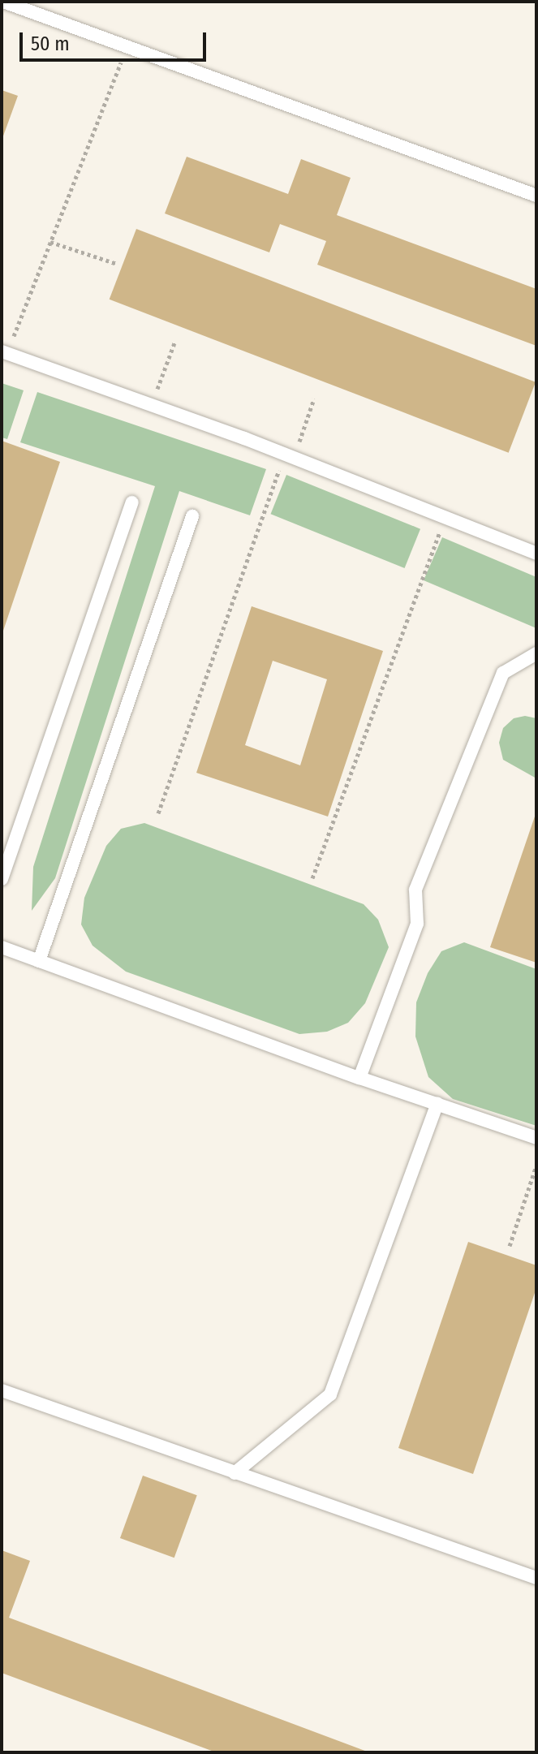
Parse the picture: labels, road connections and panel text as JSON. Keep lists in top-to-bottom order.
{
  "scale_bar": "50 m"
}
